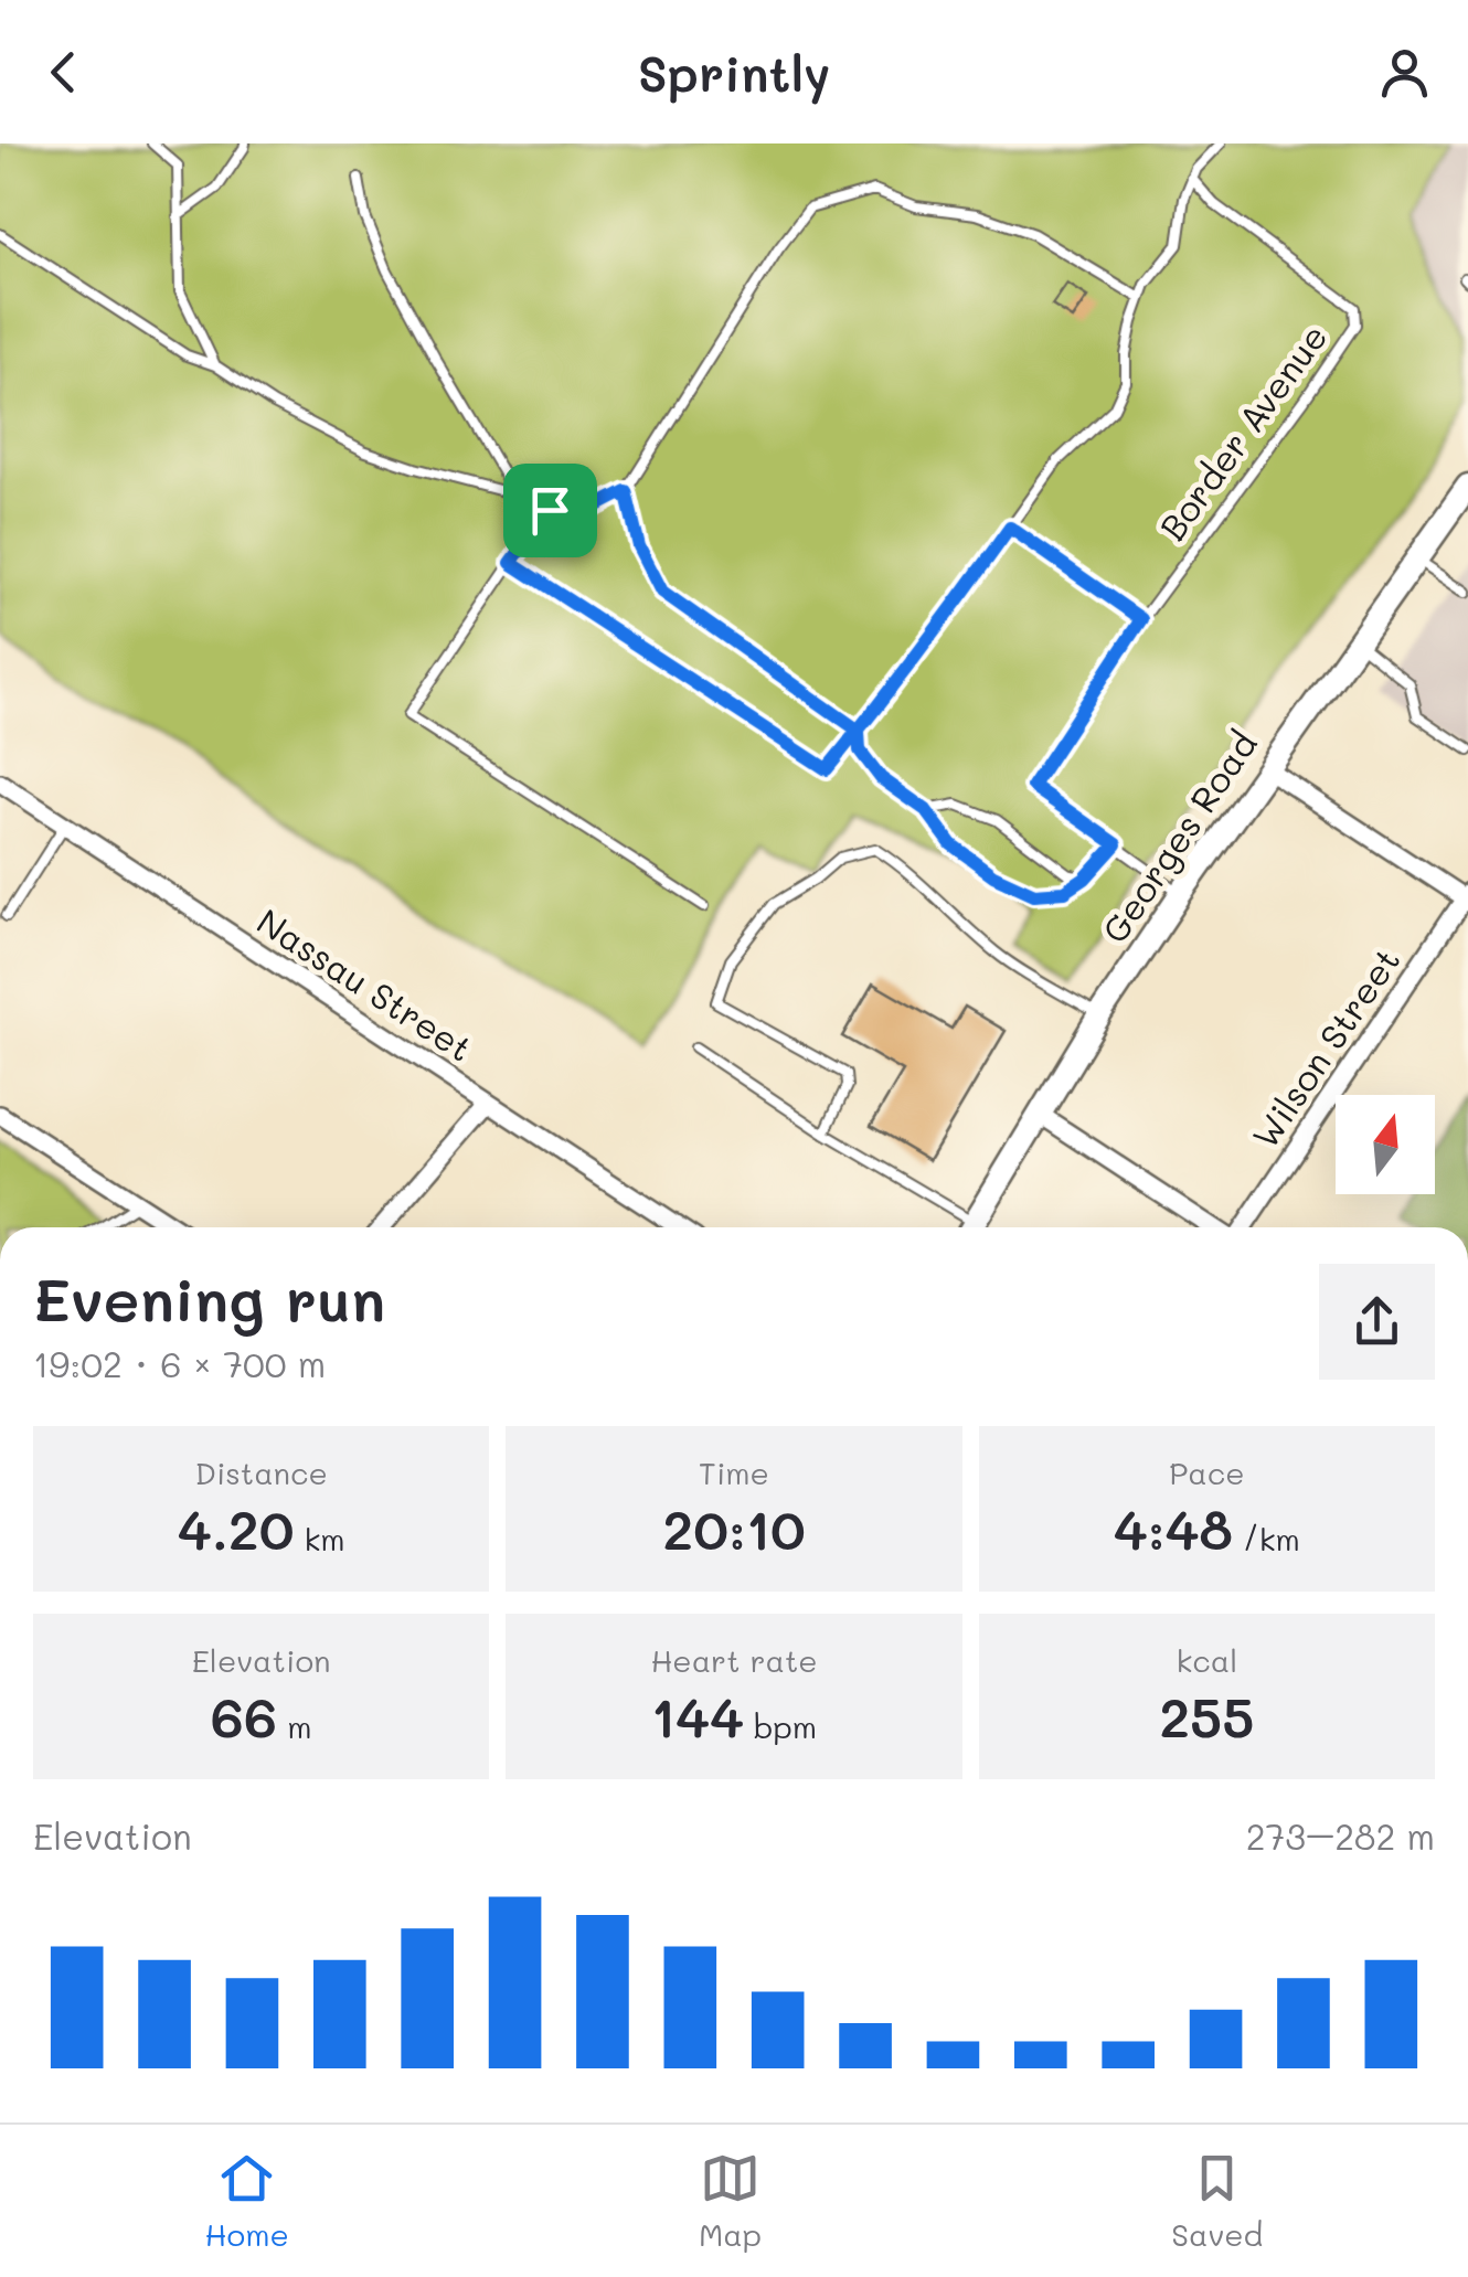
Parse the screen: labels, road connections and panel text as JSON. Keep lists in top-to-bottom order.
{
  "streets": {
    "street": ["Georges Road", "Nassau Street", "Wilson Street"],
    "lane": ["Border Avenue"]
  },
  "north": "top",
  "page": {
    "header": "Sprintly",
    "heading": ["Evening run", "19:02 · 6 × 700 m"],
    "stats": [
      ["Distance", "4.20 km"],
      ["Time", "20:10"],
      ["Pace", "4:48 /km"],
      ["Elevation", "66 m"],
      ["Heart rate", "144 bpm"],
      ["kcal", "255"]
    ],
    "chart": ["Elevation", "273–282 m"],
    "tabs": ["Home", "Map", "Saved"]
  }
}
